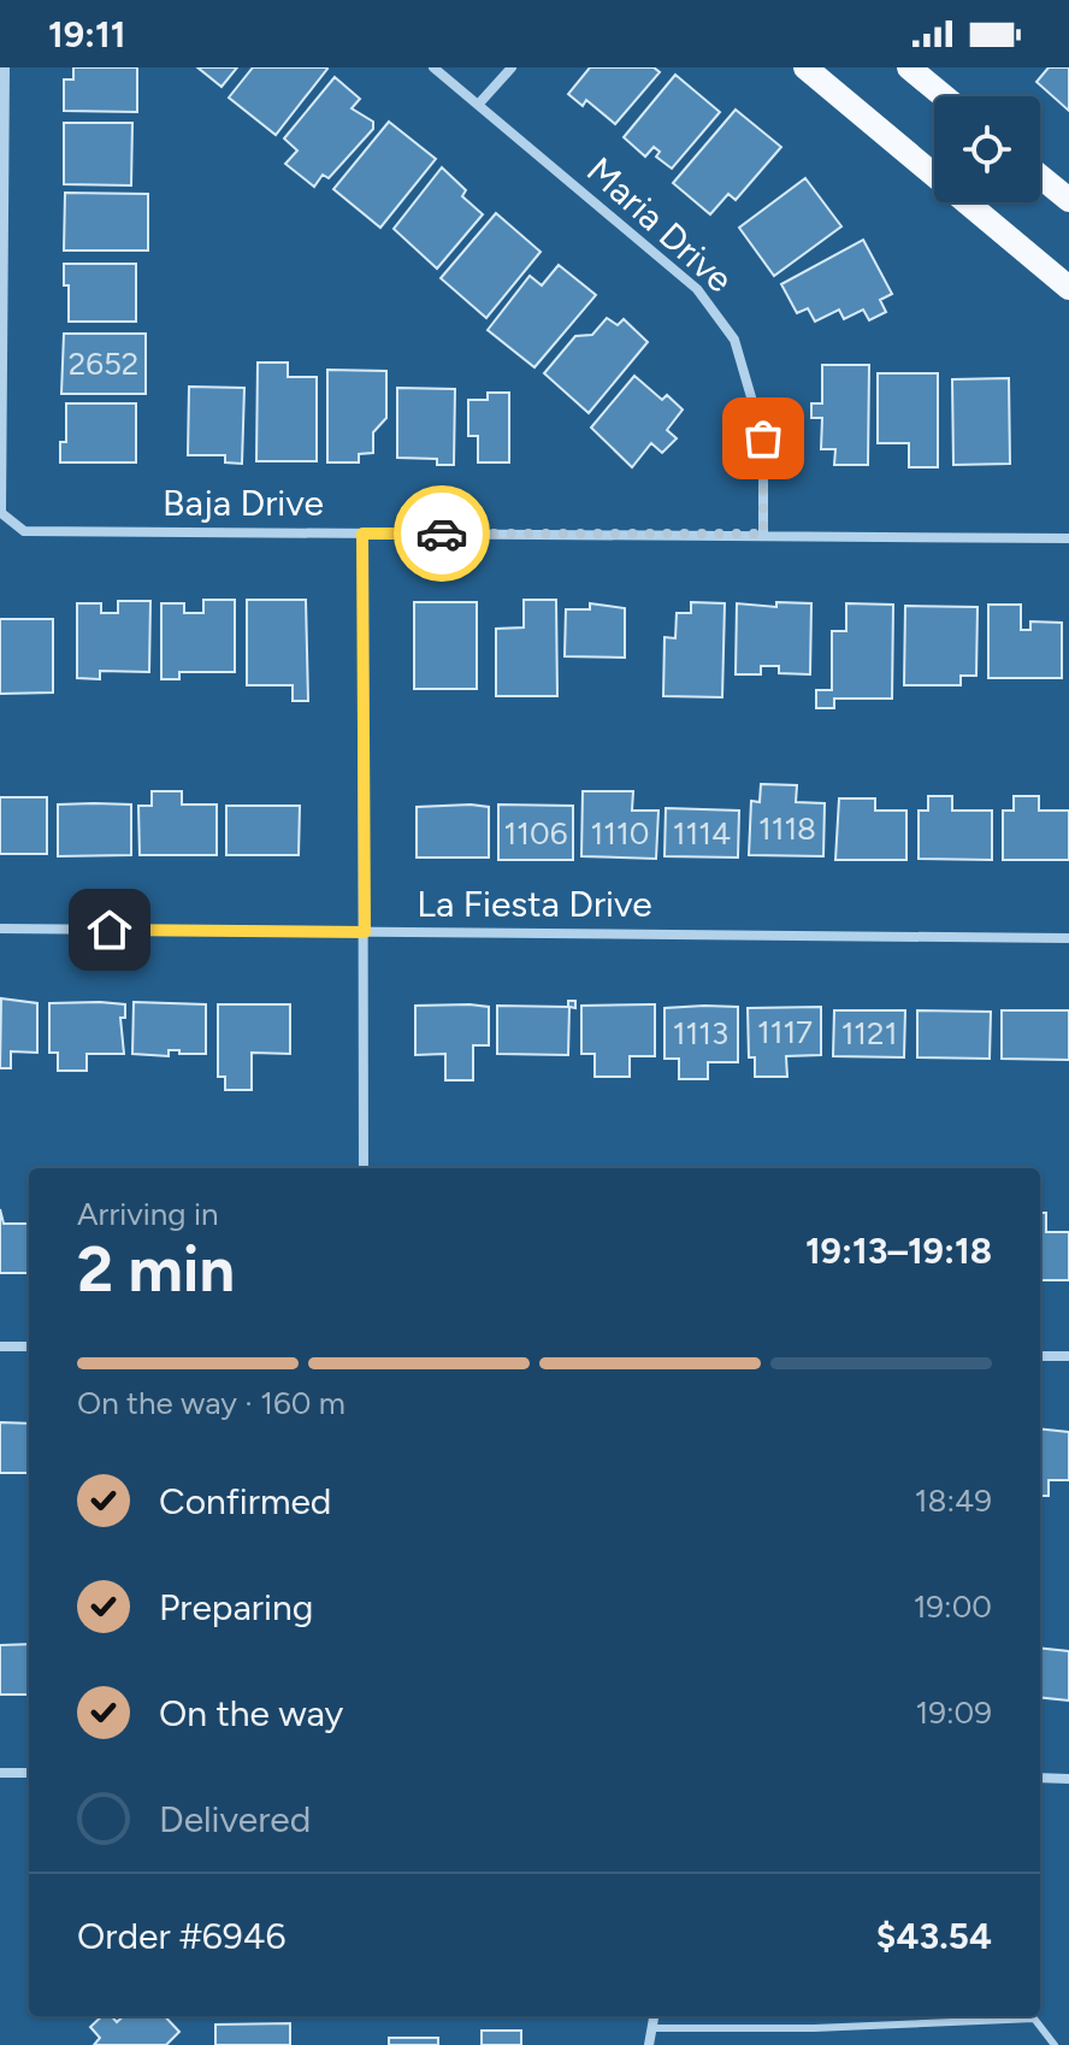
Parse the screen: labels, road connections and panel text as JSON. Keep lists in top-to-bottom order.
{
  "streets": {
    "street": ["Maria Drive", "Baja Drive", "La Fiesta Drive"]
  },
  "crossings": [
    ["Maria Drive", "Baja Drive"]
  ],
  "house_numbers": [
    "2652",
    "1118",
    "1106",
    "1110",
    "1114",
    "1117",
    "1113",
    "1121"
  ],
  "page": {
    "status": "19:11",
    "heading": ["2 min", "Arriving in", "19:13–19:18"],
    "panel": ["Order #6946", "$43.54"],
    "bar": "On the way · 160 m",
    "list": [
      ["Confirmed", "18:49"],
      ["Preparing", "19:00"],
      ["On the way", "19:09"],
      "Delivered"
    ]
  }
}
